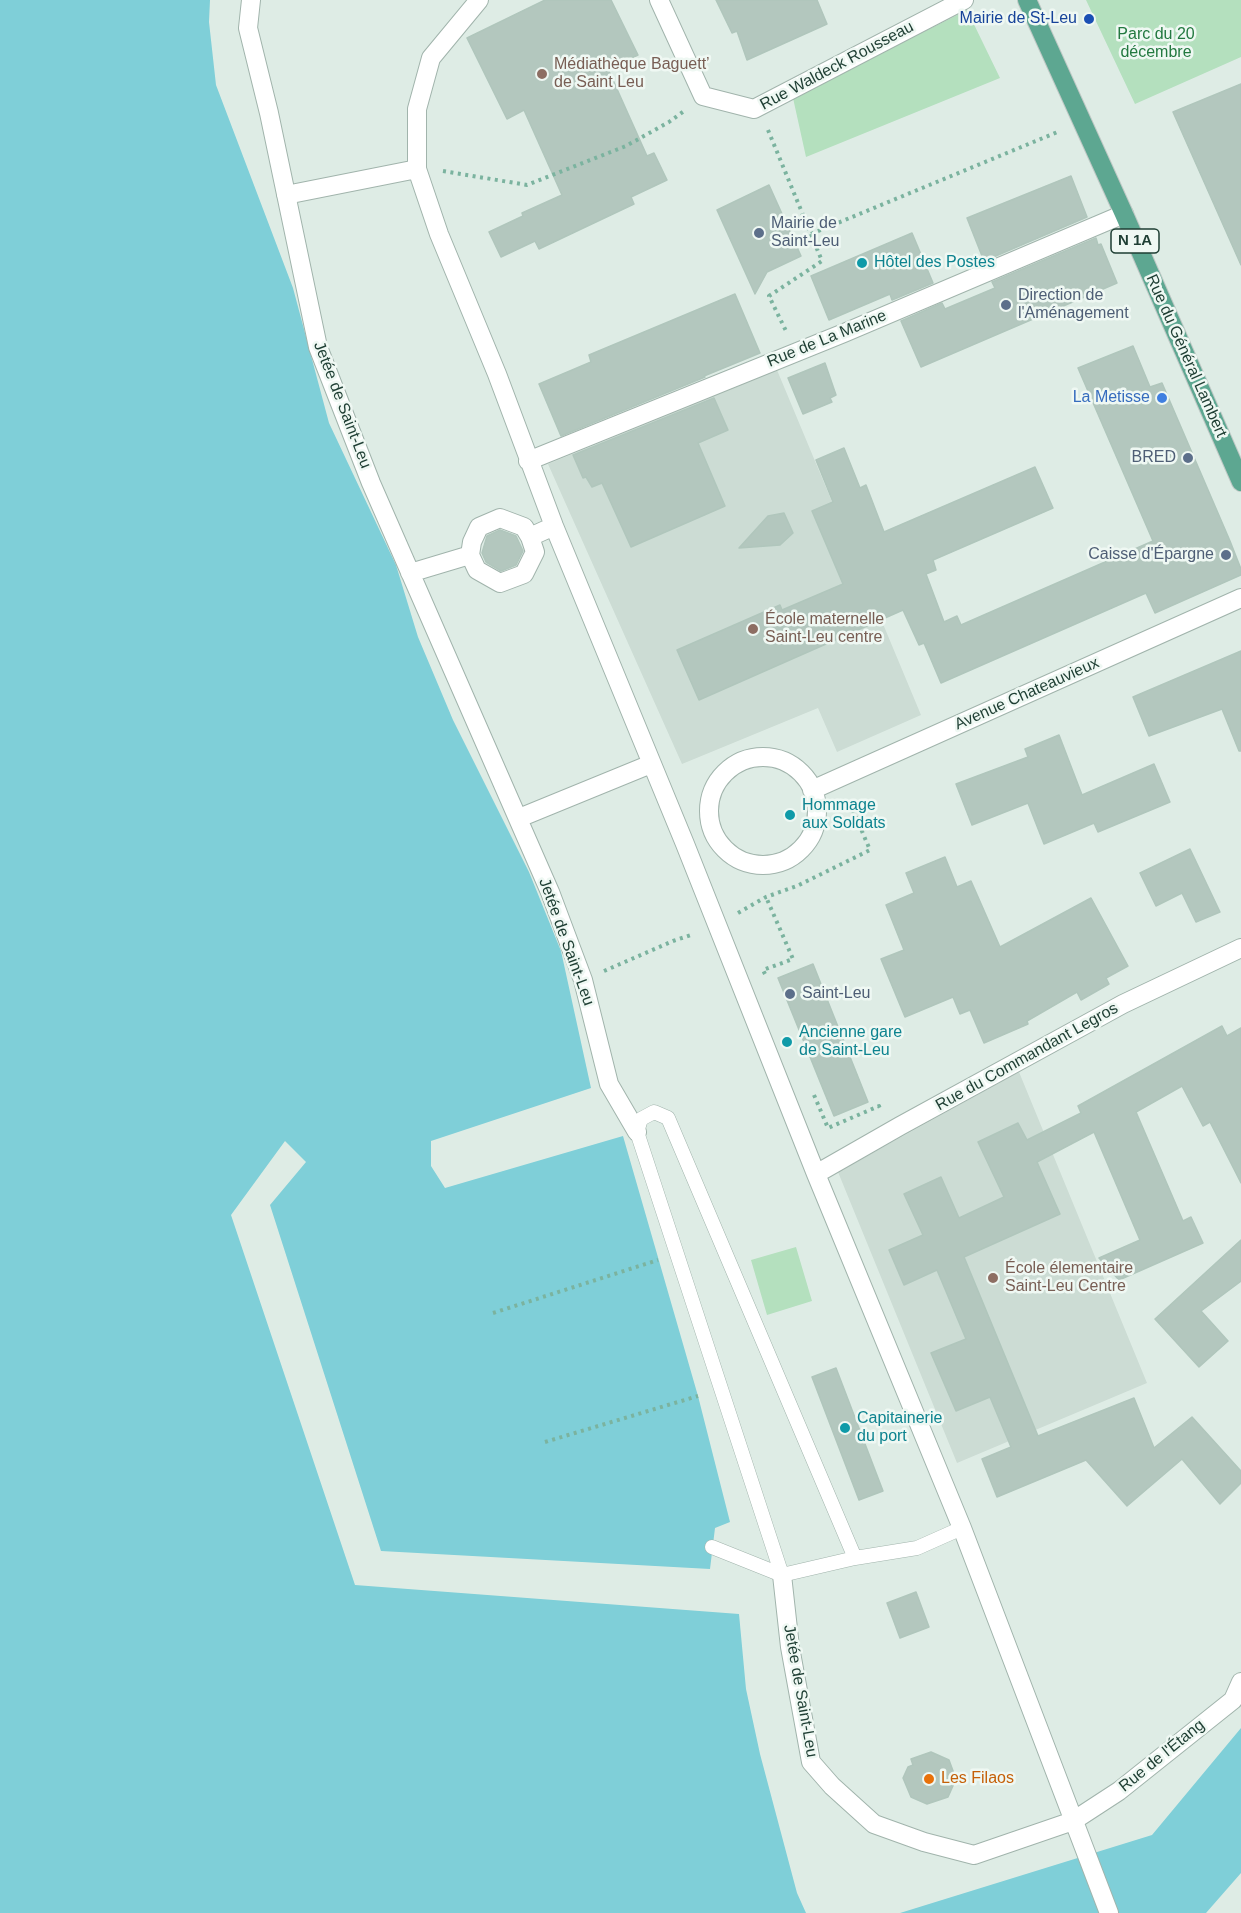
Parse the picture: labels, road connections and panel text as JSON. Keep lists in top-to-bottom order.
{
  "streets": {
    "main road": ["N 1A", "Rue du Général Lambert"],
    "street": [
      "Rue Waldeck Rousseau",
      "Rue de La Marine",
      "Jetée de Saint-Leu",
      "Avenue Chateauvieux",
      "Rue du Commandant Legros",
      "Rue de l'Étang"
    ]
  },
  "crossings": [
    ["Rue de La Marine", "Rue du Général Lambert"],
    ["Jetée de Saint-Leu", "Rue de l'Étang"]
  ],
  "parks": ["Parc du 20 décembre"],
  "places": [
    "Mairie de St-Leu",
    "Médiathèque Baguett’ de Saint Leu",
    "Mairie de Saint-Leu",
    "Hôtel des Postes",
    "Direction de l'Aménagement",
    "La Metisse",
    "BRED",
    "Caisse d'Épargne",
    "École maternelle Saint-Leu centre",
    "Hommage aux Soldats",
    "Saint-Leu",
    "Ancienne gare de Saint-Leu",
    "École élementaire Saint-Leu Centre",
    "Capitainerie du port",
    "Les Filaos"
  ]
}
